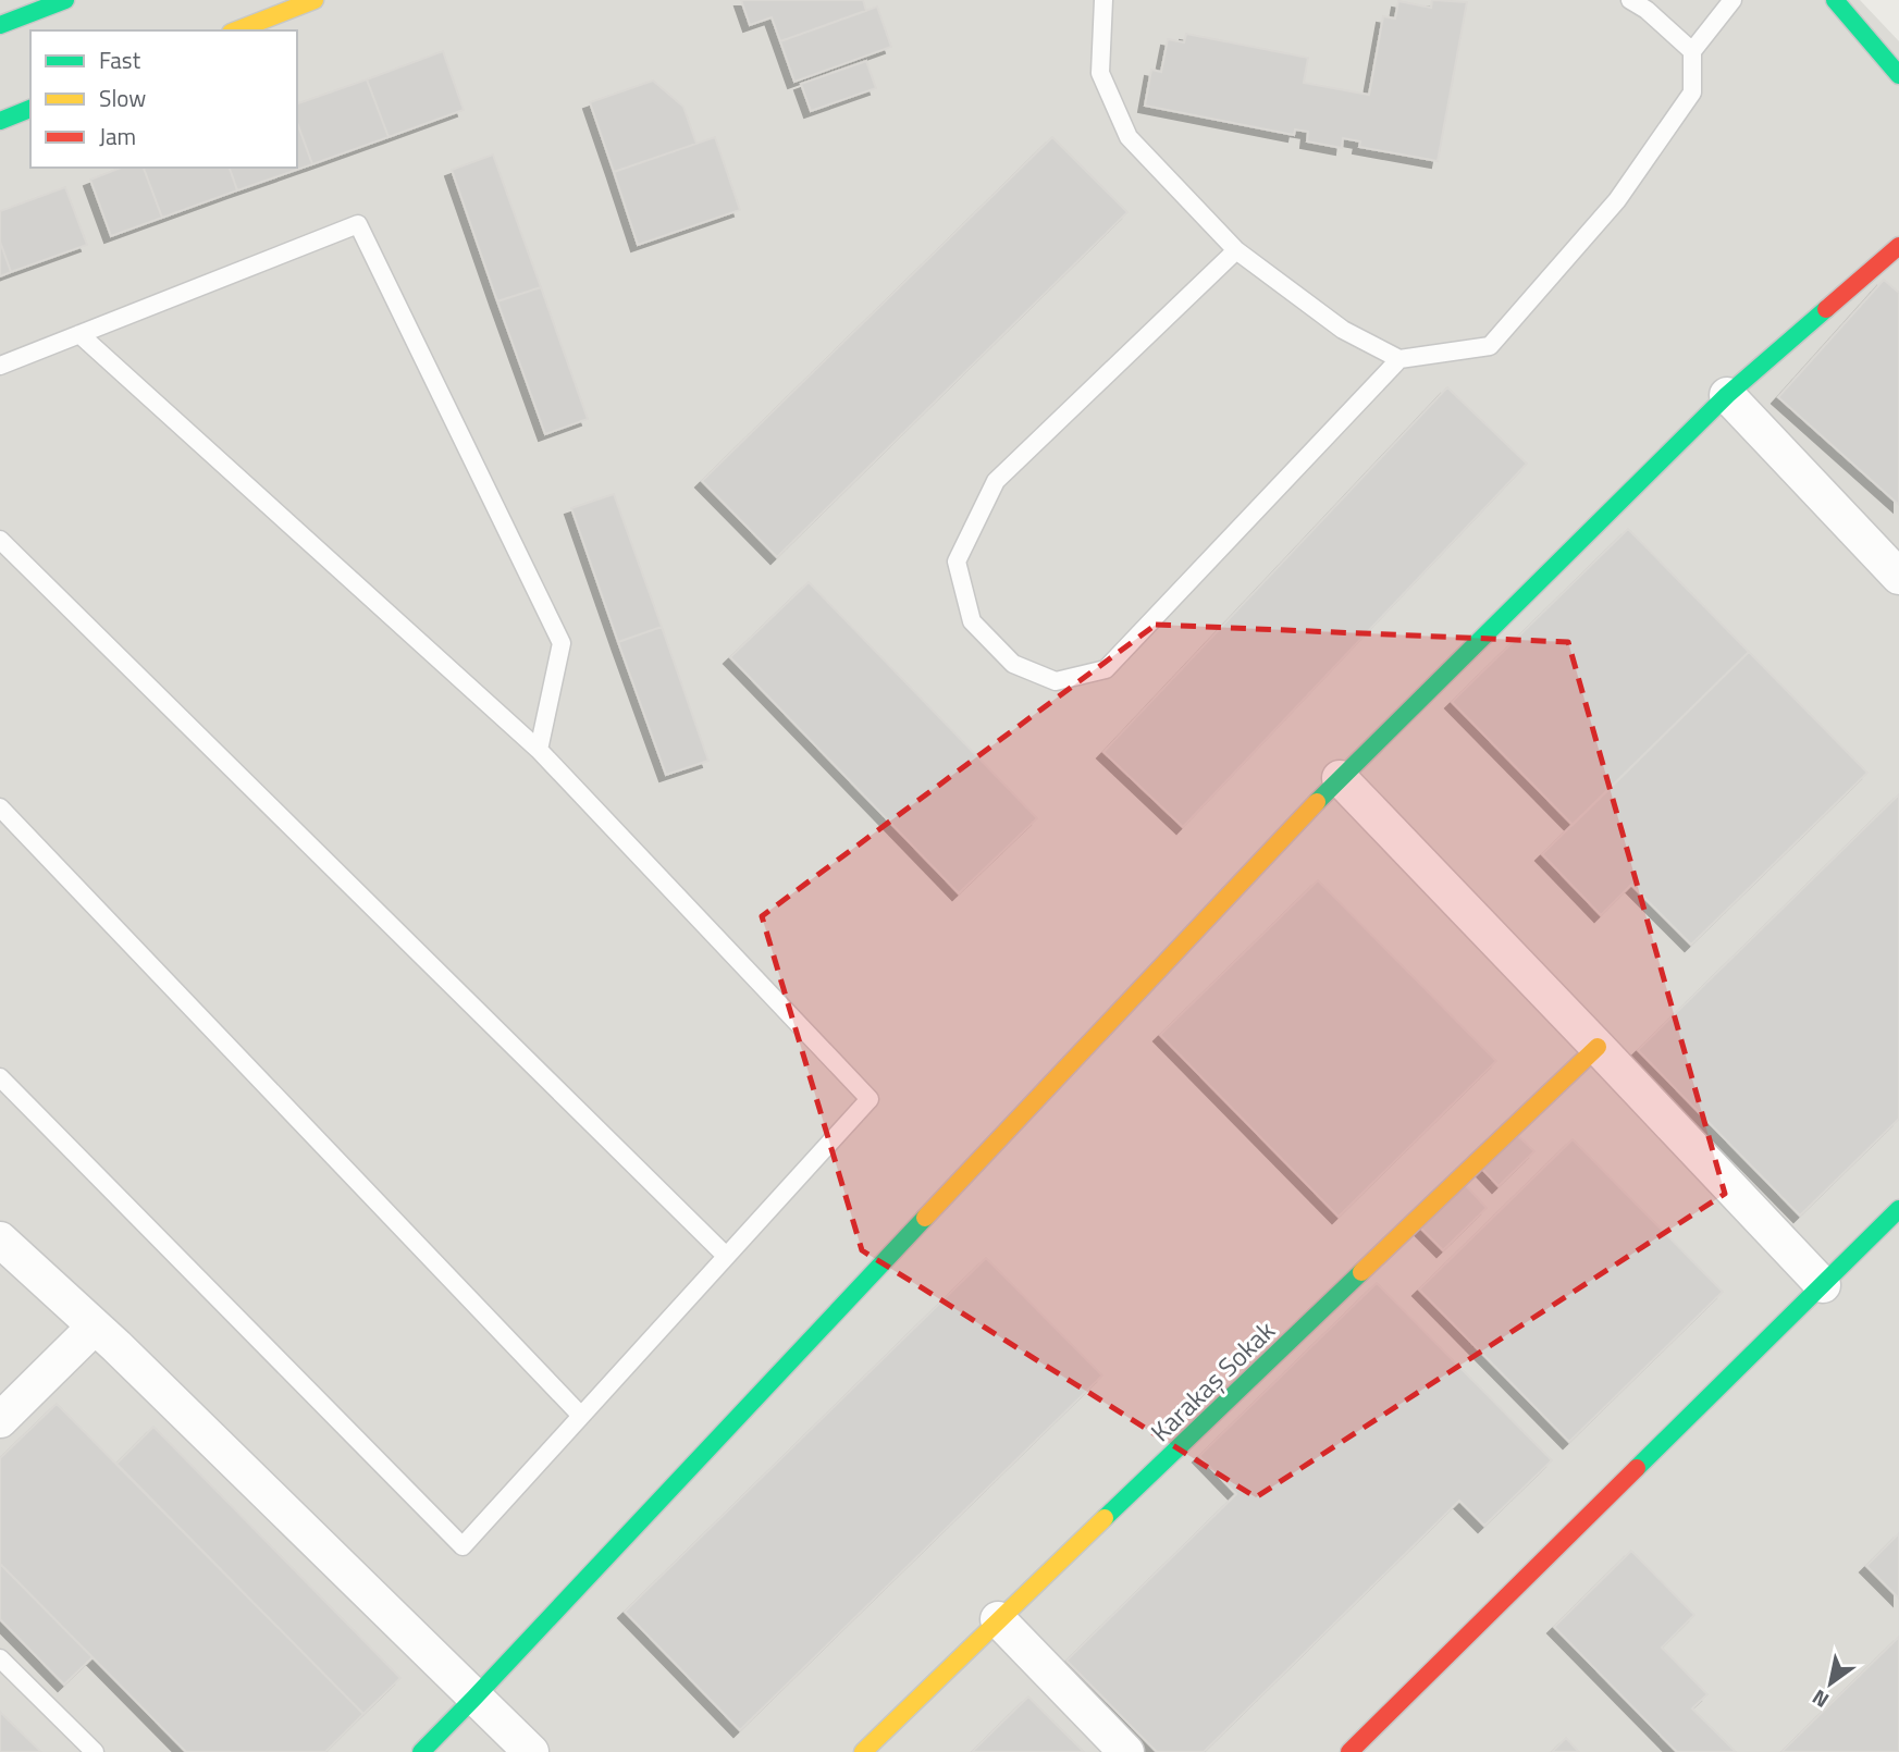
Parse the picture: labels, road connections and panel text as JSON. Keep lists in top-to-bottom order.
{
  "streets": {
    "street": ["Karakaş Sokak"]
  },
  "legend": ["Fast", "Slow", "Jam"],
  "north": "bottom left"
}
